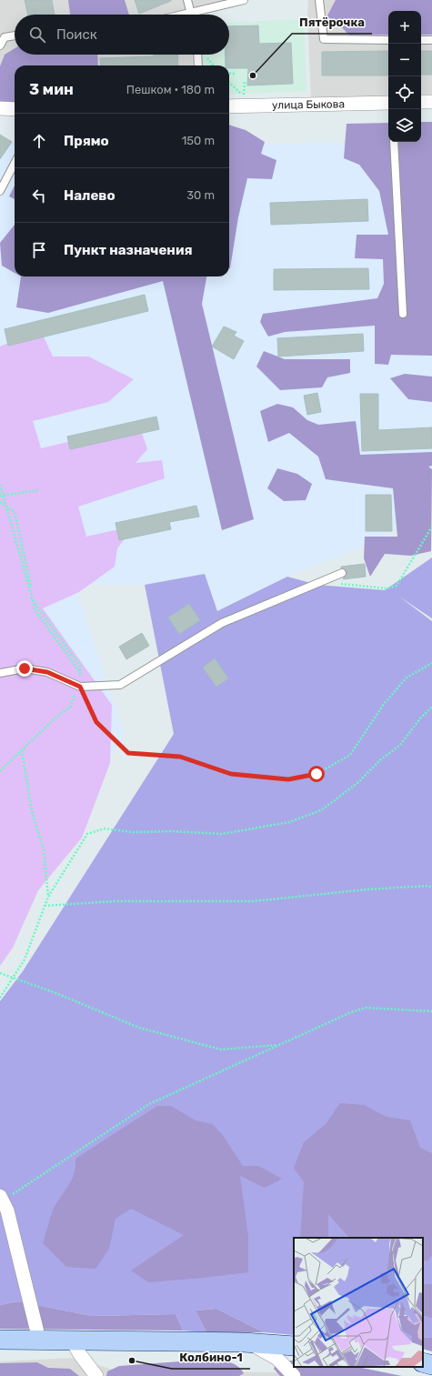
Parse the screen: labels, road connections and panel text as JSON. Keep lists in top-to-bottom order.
{
  "streets": {
    "street": ["улица Быкова"]
  },
  "places": ["Пятёрочка", "Колбино-1"],
  "page": {
    "map_buttons": ["+", "−"],
    "search": "Поиск",
    "heading": ["3 мин", "Пешком · 180 m"],
    "list": [
      ["Прямо", "150 m"],
      ["Налево", "30 m"],
      "Пункт назначения"
    ]
  }
}
